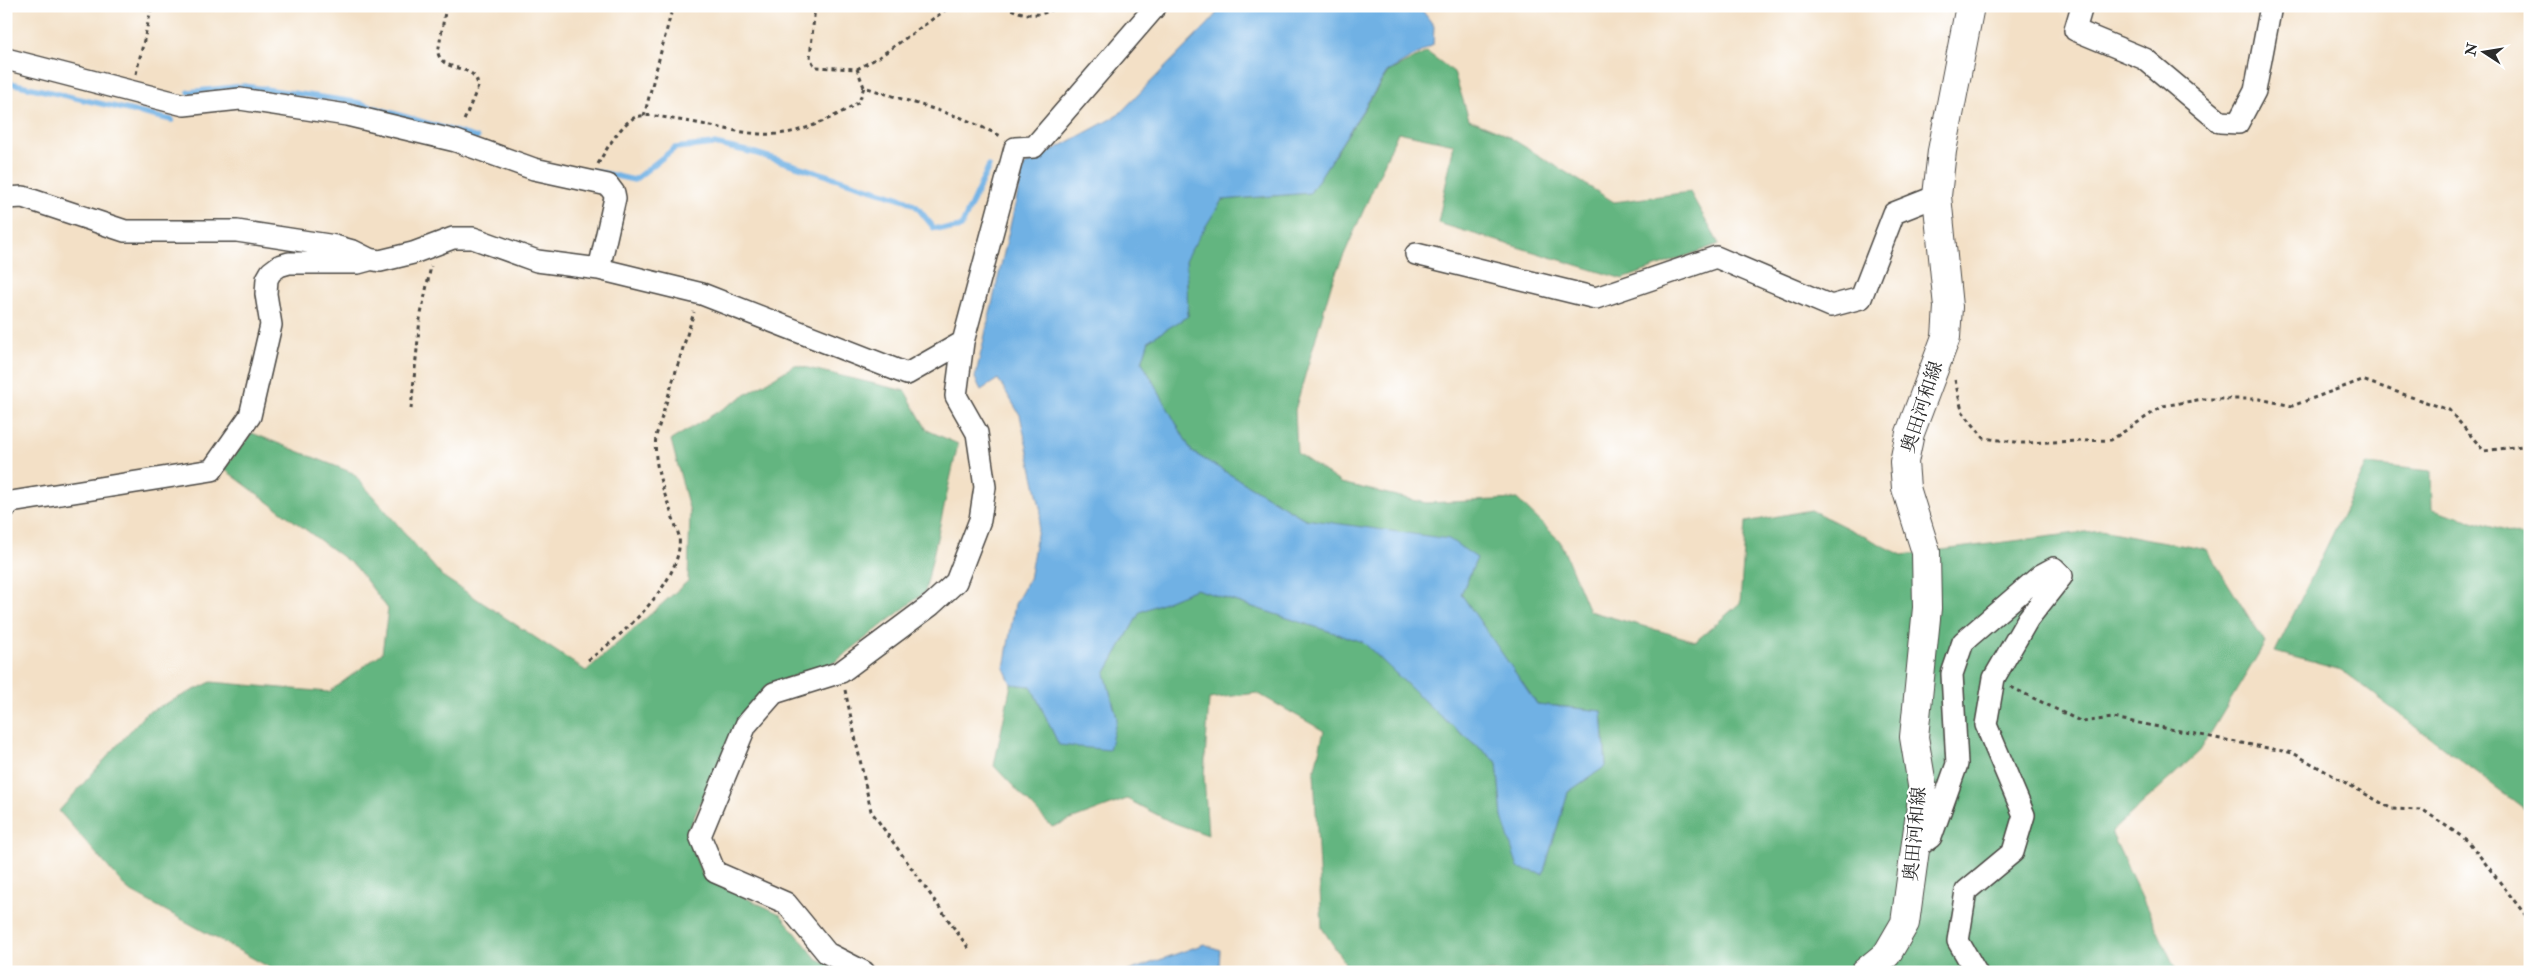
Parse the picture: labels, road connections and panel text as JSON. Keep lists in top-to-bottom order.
{
  "streets": {
    "main road": ["奥田河和線"]
  },
  "north": "left"
}
